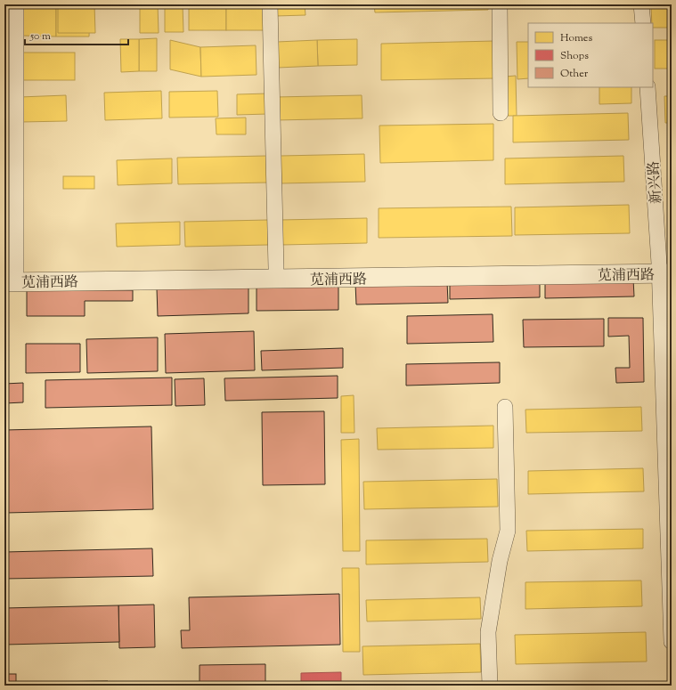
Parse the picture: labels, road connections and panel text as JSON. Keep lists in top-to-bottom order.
{
  "streets": {
    "street": ["新兴路", "苋浦西路"]
  },
  "crossings": [
    ["新兴路", "苋浦西路"]
  ],
  "legend": ["Homes", "Shops", "Other"],
  "scale_bar": "50 m"
}
